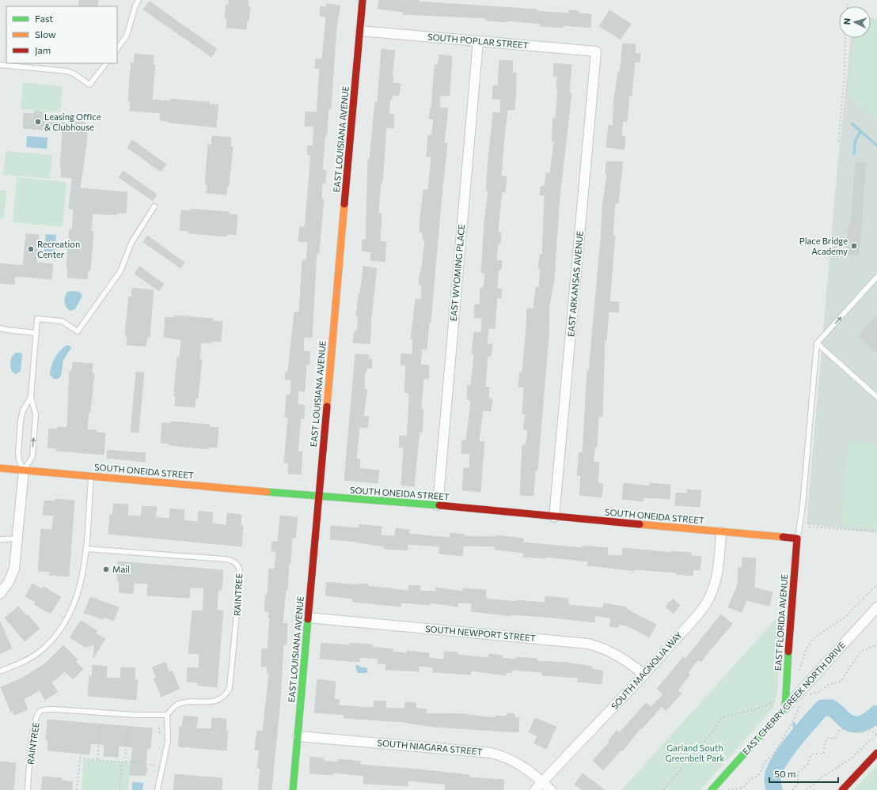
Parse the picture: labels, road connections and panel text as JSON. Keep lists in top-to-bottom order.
{
  "streets": {
    "street": [
      "SOUTH POPLAR STREET",
      "EAST LOUISIANA AVENUE",
      "EAST WYOMING PLACE",
      "EAST ARKANSAS AVENUE",
      "SOUTH ONEIDA STREET",
      "EAST FLORIDA AVENUE",
      "SOUTH NEWPORT STREET",
      "SOUTH MAGNOLIA WAY",
      "EAST CHERRY CREEK NORTH DRIVE",
      "SOUTH NIAGARA STREET"
    ],
    "lane": ["RAINTREE"]
  },
  "crossings": [
    ["SOUTH POPLAR STREET", "EAST LOUISIANA AVENUE"],
    ["SOUTH POPLAR STREET", "EAST WYOMING PLACE"],
    ["SOUTH POPLAR STREET", "EAST ARKANSAS AVENUE"],
    ["EAST LOUISIANA AVENUE", "SOUTH ONEIDA STREET"],
    ["EAST LOUISIANA AVENUE", "SOUTH NEWPORT STREET"],
    ["EAST LOUISIANA AVENUE", "SOUTH NIAGARA STREET"],
    ["EAST WYOMING PLACE", "SOUTH ONEIDA STREET"],
    ["EAST ARKANSAS AVENUE", "SOUTH ONEIDA STREET"],
    ["SOUTH ONEIDA STREET", "EAST FLORIDA AVENUE"],
    ["SOUTH ONEIDA STREET", "SOUTH MAGNOLIA WAY"],
    ["EAST FLORIDA AVENUE", "EAST CHERRY CREEK NORTH DRIVE"],
    ["SOUTH NEWPORT STREET", "SOUTH MAGNOLIA WAY"],
    ["SOUTH MAGNOLIA WAY", "SOUTH NIAGARA STREET"]
  ],
  "parks": ["Garland South Greenbelt Park"],
  "places": [
    "Leasing Office & Clubhouse",
    "Place Bridge Academy",
    "Recreation Center",
    "Mail"
  ],
  "legend": ["Fast", "Slow", "Jam"],
  "scale_bar": "50 m",
  "north": "left"
}
